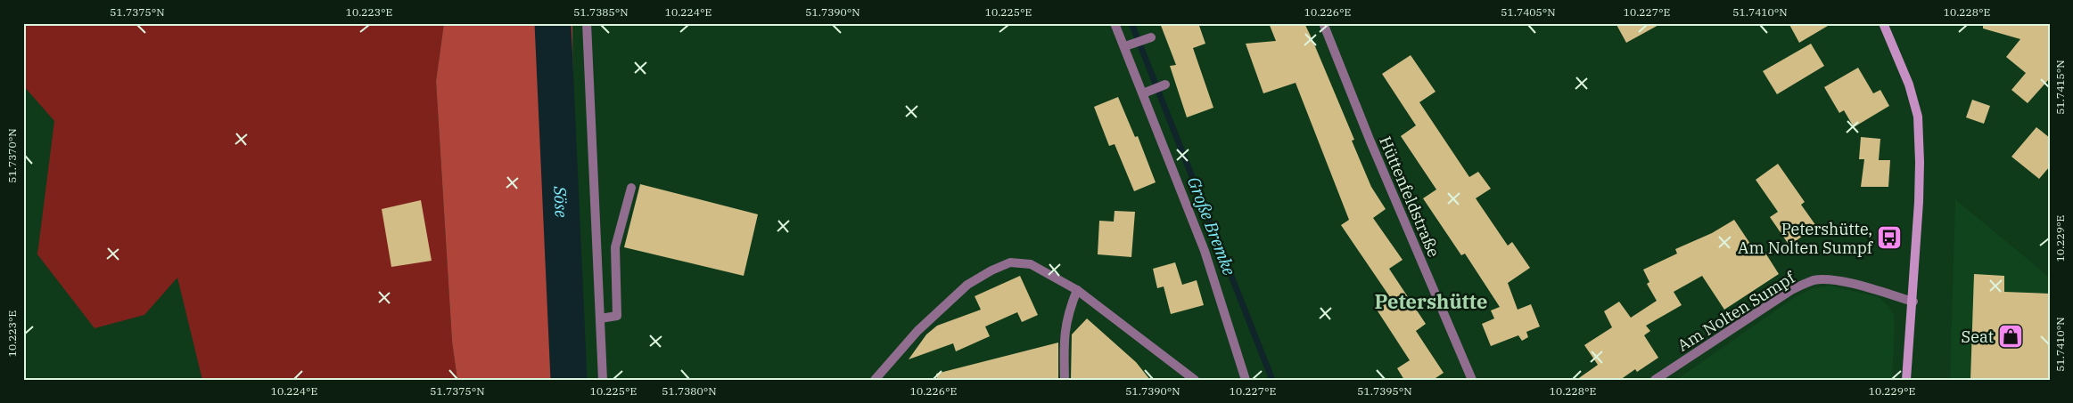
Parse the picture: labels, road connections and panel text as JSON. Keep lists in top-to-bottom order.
{
  "streets": {
    "street": ["Hüttenfeldstraße", "Am Nolten Sumpf"]
  },
  "districts": ["Petershütte"],
  "water": ["Söse", "Große Bremke"],
  "places": {
    "bus stop": ["Petershütte, Am Nolten Sumpf"],
    "shop": ["Seat"]
  },
  "coordinates": [
    "51.7375°N",
    "10.223°E",
    "51.7385°N",
    "10.224°E",
    "51.7390°N",
    "10.225°E",
    "10.226°E",
    "51.7405°N",
    "10.227°E",
    "51.7410°N",
    "10.228°E",
    "51.7415°N",
    "51.7370°N",
    "10.229°E",
    "51.7380°N",
    "51.7395°N"
  ]
}
